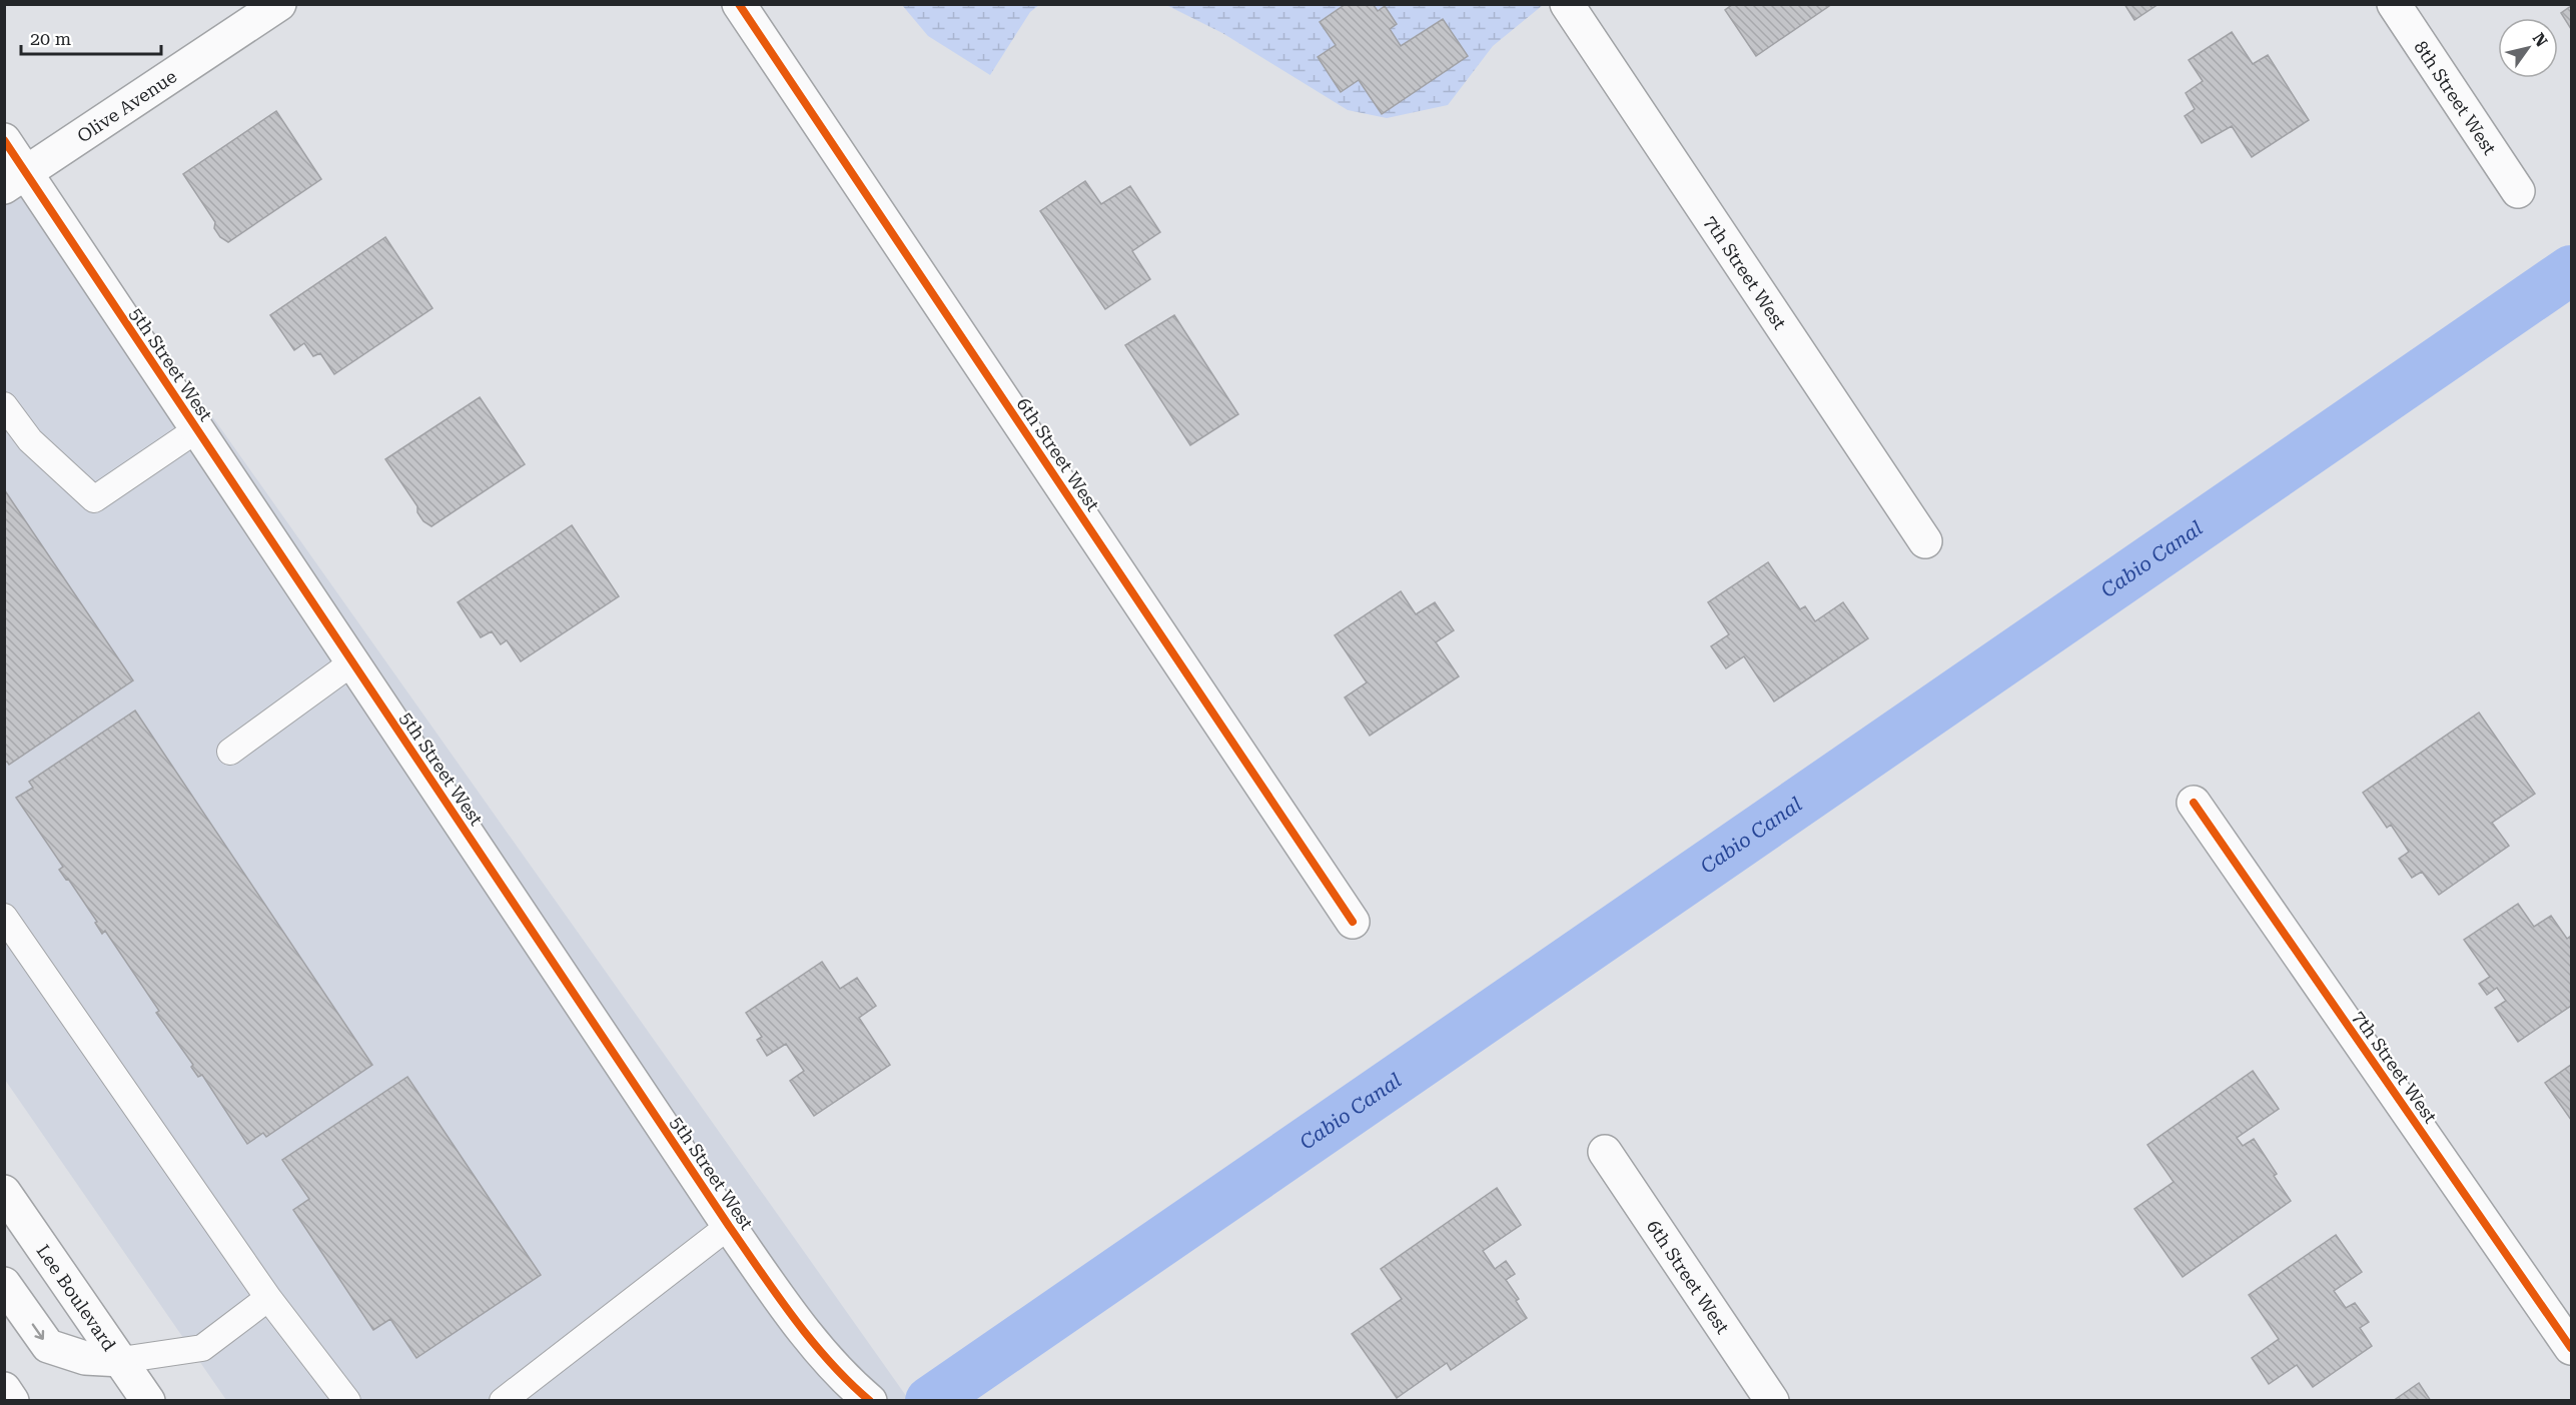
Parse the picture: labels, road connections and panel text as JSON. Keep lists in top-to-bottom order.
{
  "streets": {
    "street": [
      "8th Street West",
      "Olive Avenue",
      "7th Street West",
      "5th Street West",
      "6th Street West",
      "Lee Boulevard"
    ]
  },
  "crossings": [
    ["Olive Avenue", "5th Street West"]
  ],
  "water": ["Cabio Canal"],
  "scale_bar": "20 m",
  "north": "top right"
}
